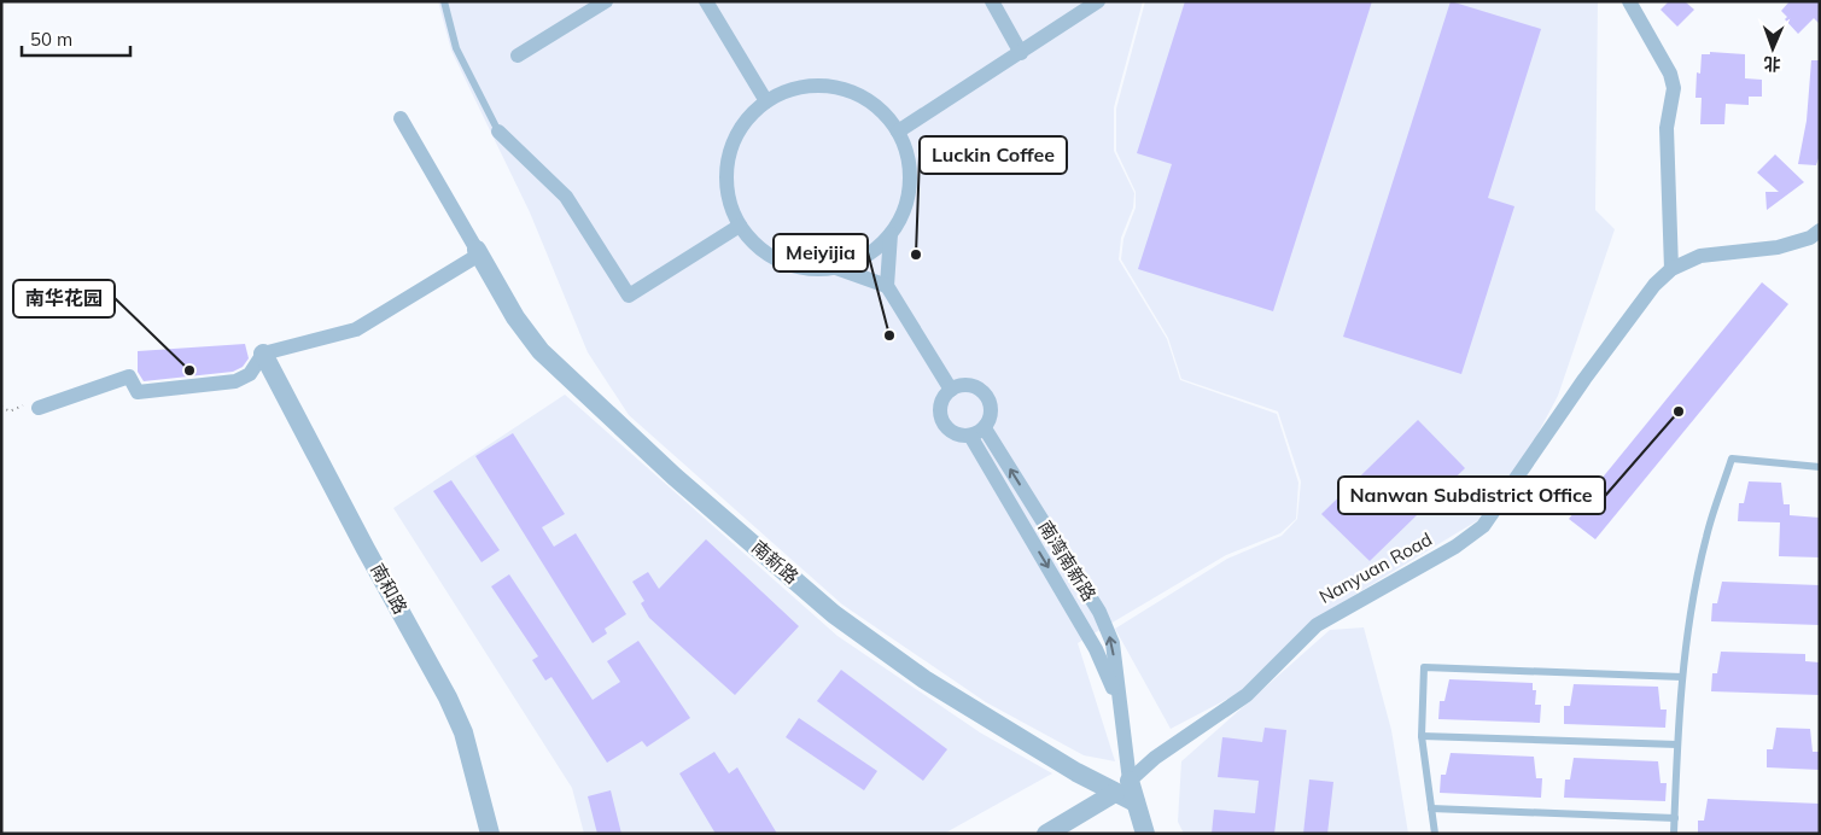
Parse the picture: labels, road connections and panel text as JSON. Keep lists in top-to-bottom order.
{
  "streets": {
    "street": [
      "南湾南新路",
      "南新路",
      "Nanyuan Road",
      "南和路"
    ]
  },
  "crossings": [
    ["南湾南新路", "南新路"],
    ["南湾南新路", "Nanyuan Road"],
    ["南新路", "Nanyuan Road"]
  ],
  "places": [
    "Luckin Coffee",
    "Meiyijia",
    "南华花园",
    "Nanwan Subdistrict Office"
  ],
  "scale_bar": "50 m",
  "north": "bottom"
}
